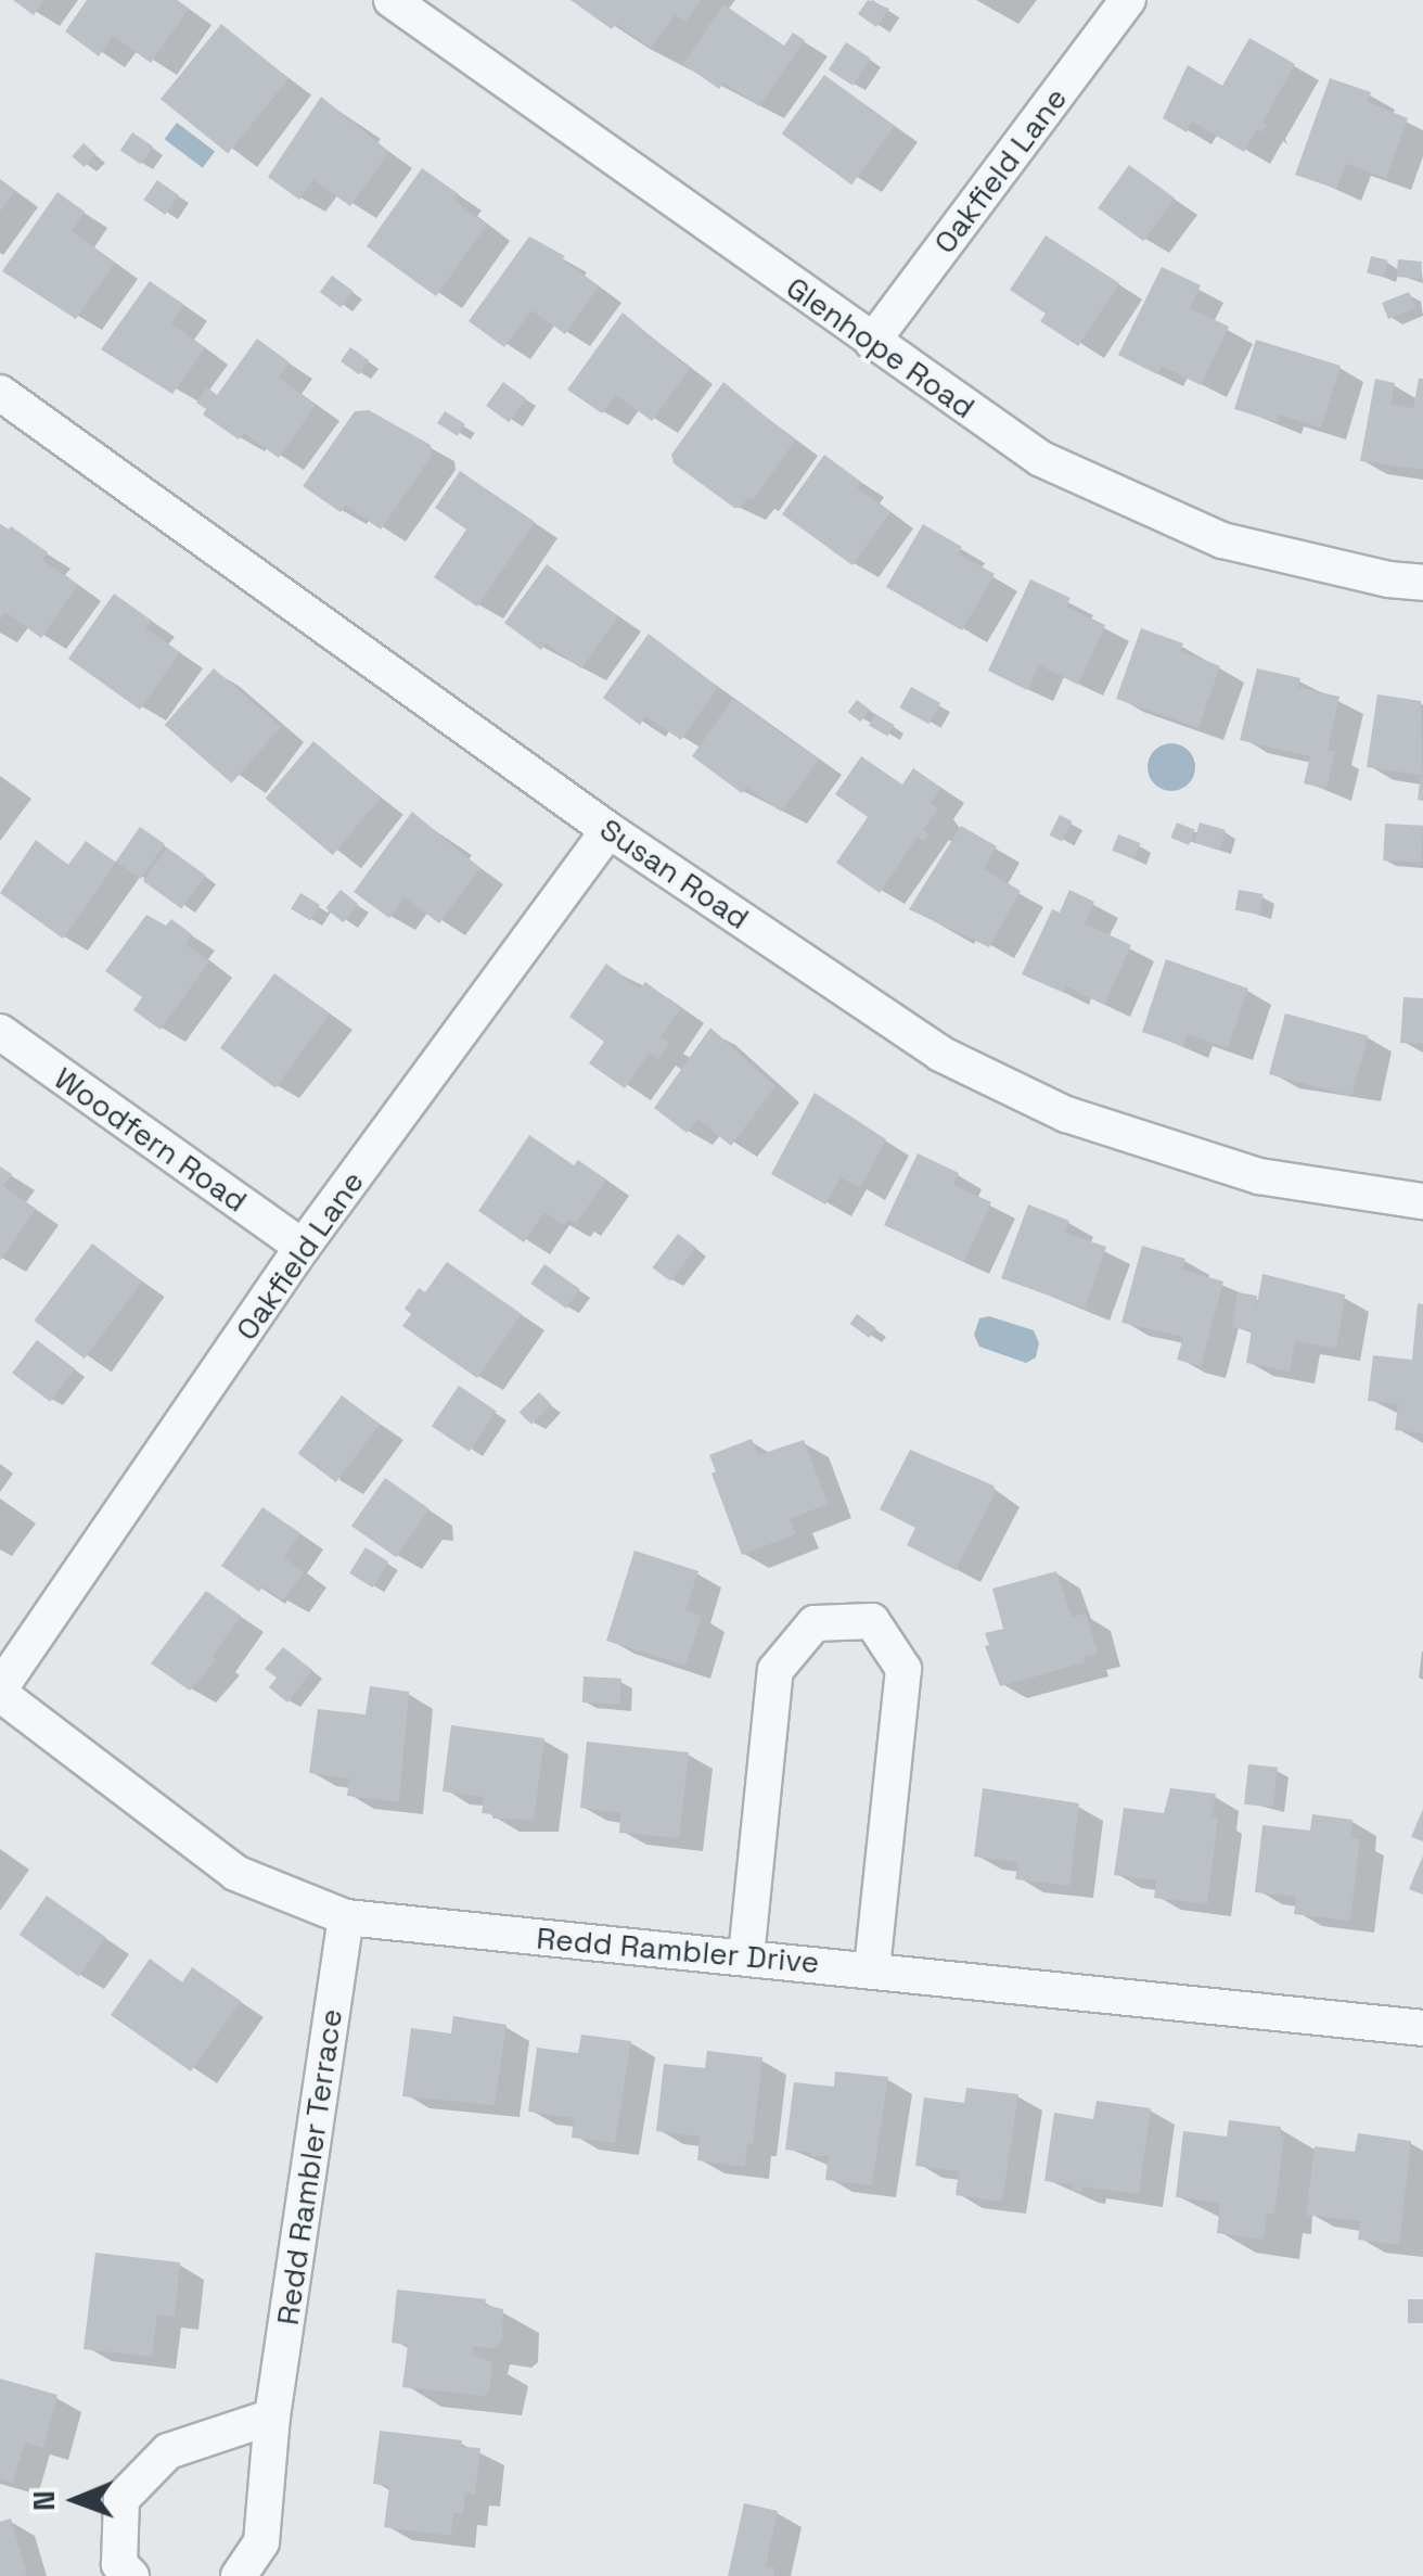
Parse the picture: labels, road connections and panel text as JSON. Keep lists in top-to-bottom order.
{
  "streets": {
    "street": [
      "Oakfield Lane",
      "Glenhope Road",
      "Susan Road",
      "Woodfern Road",
      "Redd Rambler Drive",
      "Redd Rambler Terrace"
    ]
  },
  "crossings": [
    ["Oakfield Lane", "Glenhope Road"],
    ["Oakfield Lane", "Susan Road"],
    ["Oakfield Lane", "Woodfern Road"],
    ["Oakfield Lane", "Redd Rambler Drive"],
    ["Redd Rambler Drive", "Redd Rambler Terrace"]
  ],
  "north": "left"
}
